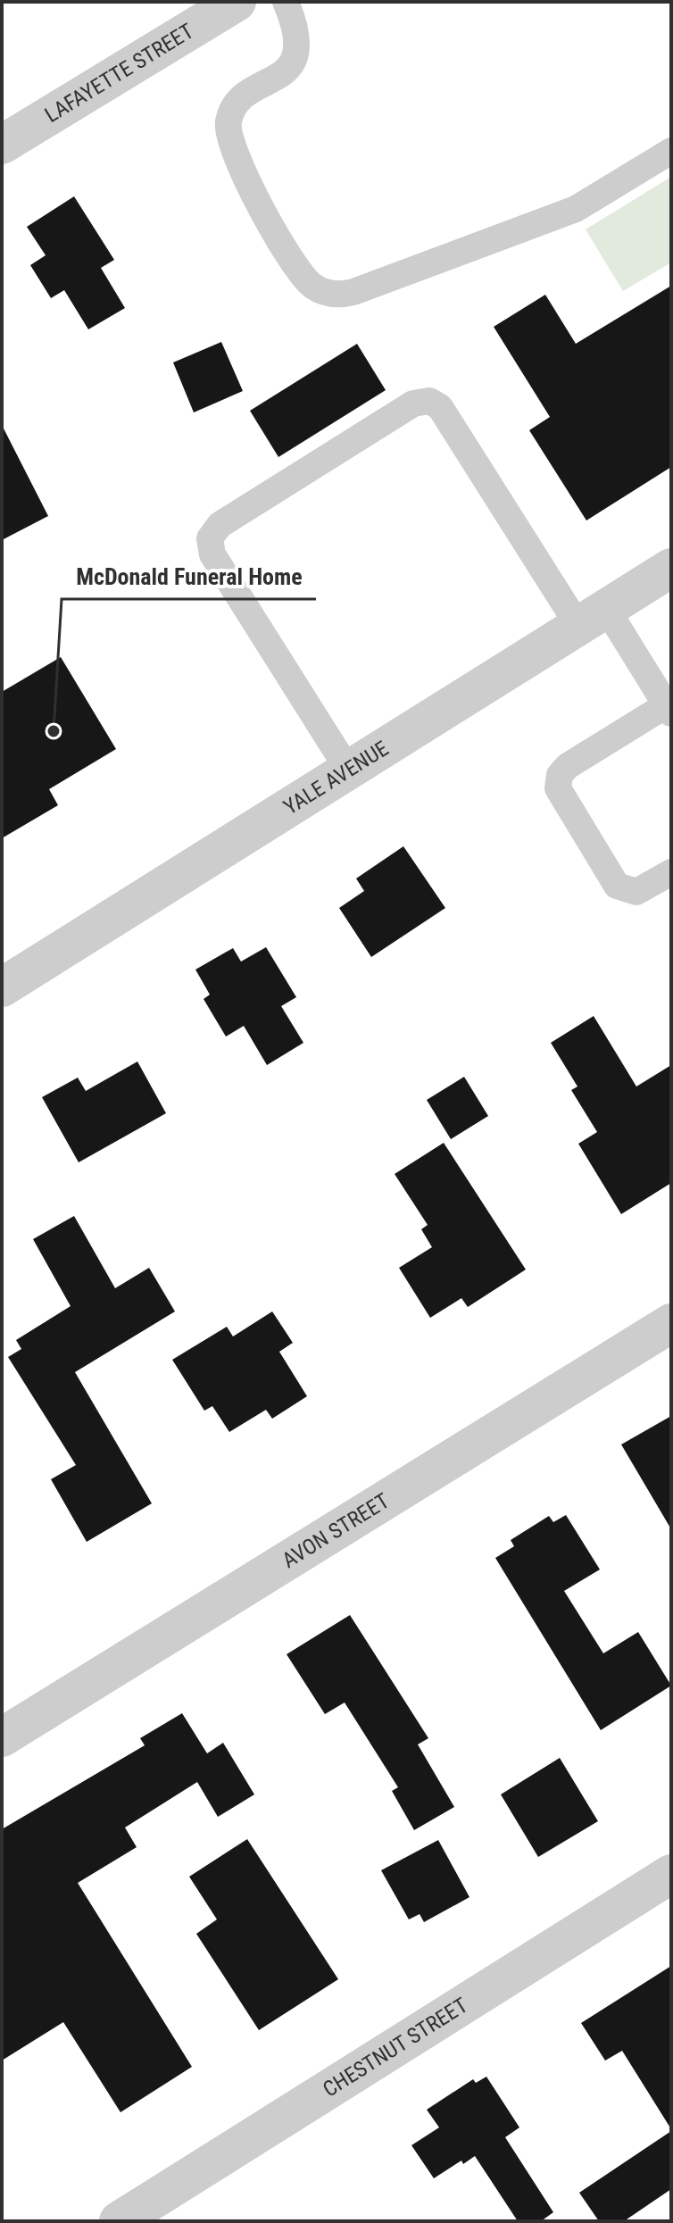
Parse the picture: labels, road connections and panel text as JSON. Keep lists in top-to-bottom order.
{
  "streets": {
    "street": [
      "LAFAYETTE STREET",
      "YALE AVENUE",
      "AVON STREET",
      "CHESTNUT STREET"
    ]
  },
  "places": ["McDonald Funeral Home"]
}
